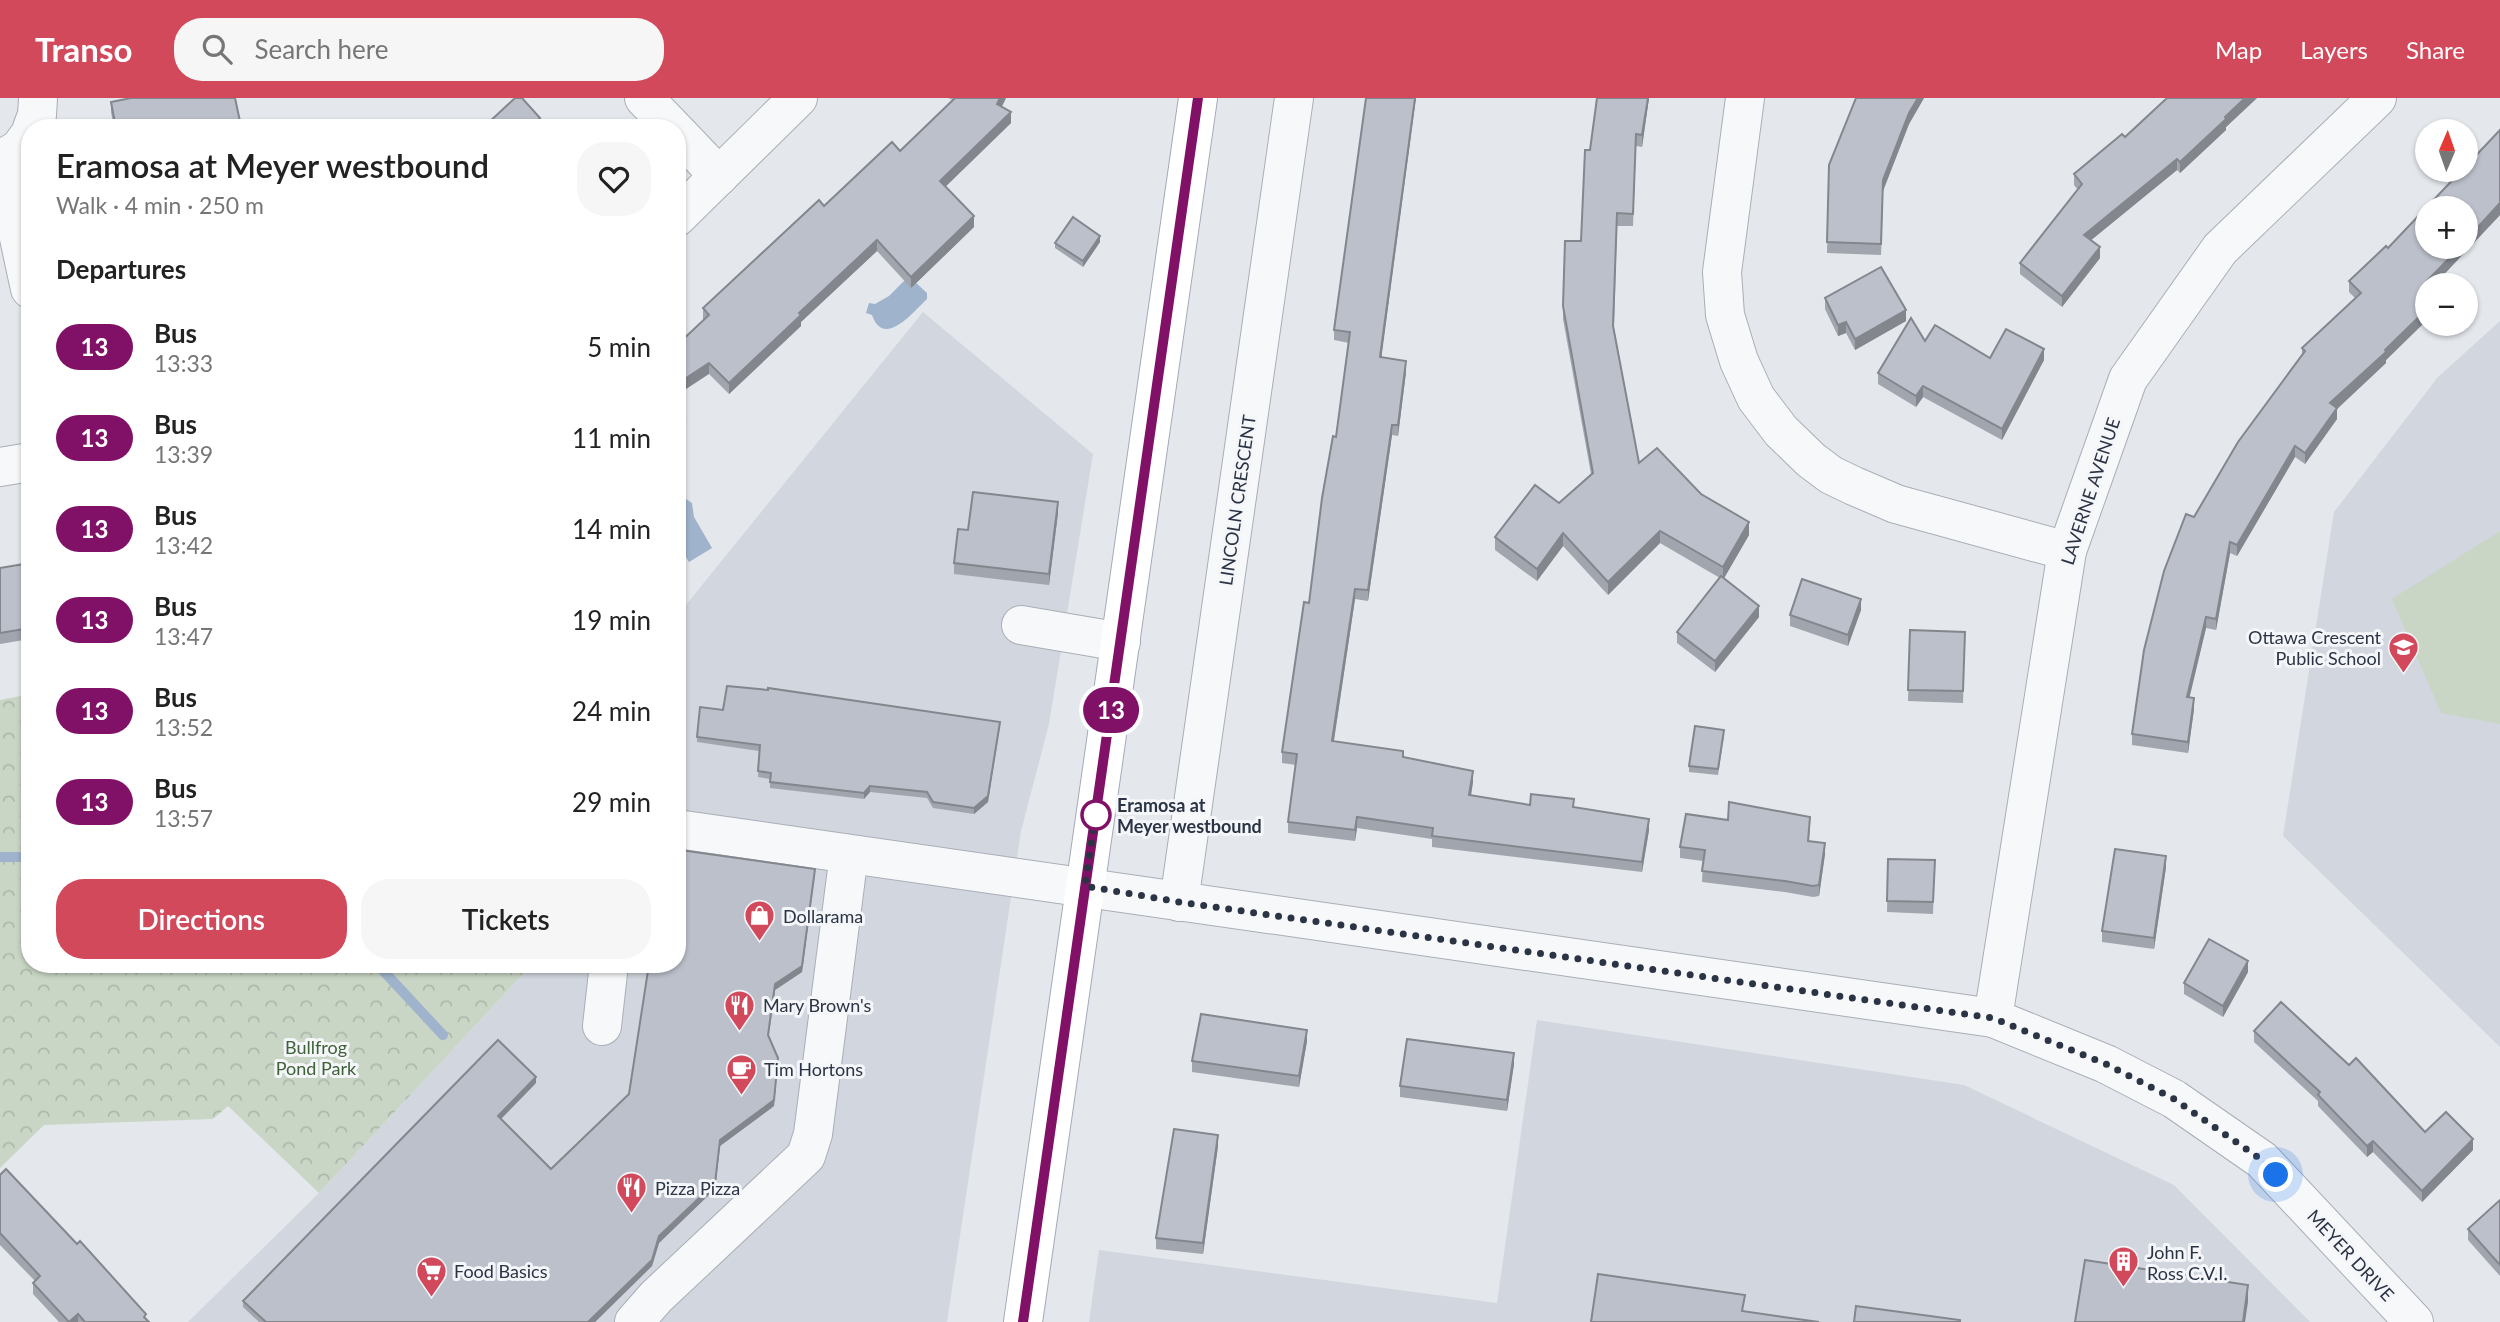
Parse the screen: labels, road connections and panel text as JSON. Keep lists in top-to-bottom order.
{
  "streets": {
    "street": ["LAVERNE AVENUE", "LINCOLN CRESCENT", "MEYER DRIVE"]
  },
  "crossings": [
    ["LAVERNE AVENUE", "MEYER DRIVE"],
    ["LINCOLN CRESCENT", "MEYER DRIVE"]
  ],
  "parks": ["Bullfrog Pond Park"],
  "places": {
    "school or university": ["Ottawa Crescent Public School"],
    "other": ["Eramosa at Meyer westbound"],
    "shop": ["Dollarama"],
    "restaurant": ["Mary Brown's", "Pizza Pizza"],
    "cafe": ["Tim Hortons"],
    "building": ["John F. Ross C.V.I."],
    "supermarket": ["Food Basics"]
  },
  "lines": ["bus line 13"],
  "north": "top",
  "page": {
    "header": "Transo",
    "search": "Search here",
    "nav": ["Map", "Layers", "Share"],
    "on_map": "13",
    "map_buttons": ["+", "−"],
    "heading": [
      ["Eramosa at Meyer westbound", "Walk · 4 min · 250 m"],
      "Departures"
    ],
    "list": [
      {
        "mark": "13",
        "name": "Bus",
        "note": "13:33",
        "value": "5 min"
      },
      {
        "mark": "13",
        "name": "Bus",
        "note": "13:39",
        "value": "11 min"
      },
      {
        "mark": "13",
        "name": "Bus",
        "note": "13:42",
        "value": "14 min"
      },
      {
        "mark": "13",
        "name": "Bus",
        "note": "13:47",
        "value": "19 min"
      },
      {
        "mark": "13",
        "name": "Bus",
        "note": "13:52",
        "value": "24 min"
      },
      {
        "mark": "13",
        "name": "Bus",
        "note": "13:57",
        "value": "29 min"
      }
    ],
    "buttons": ["Directions", "Tickets"]
  }
}
